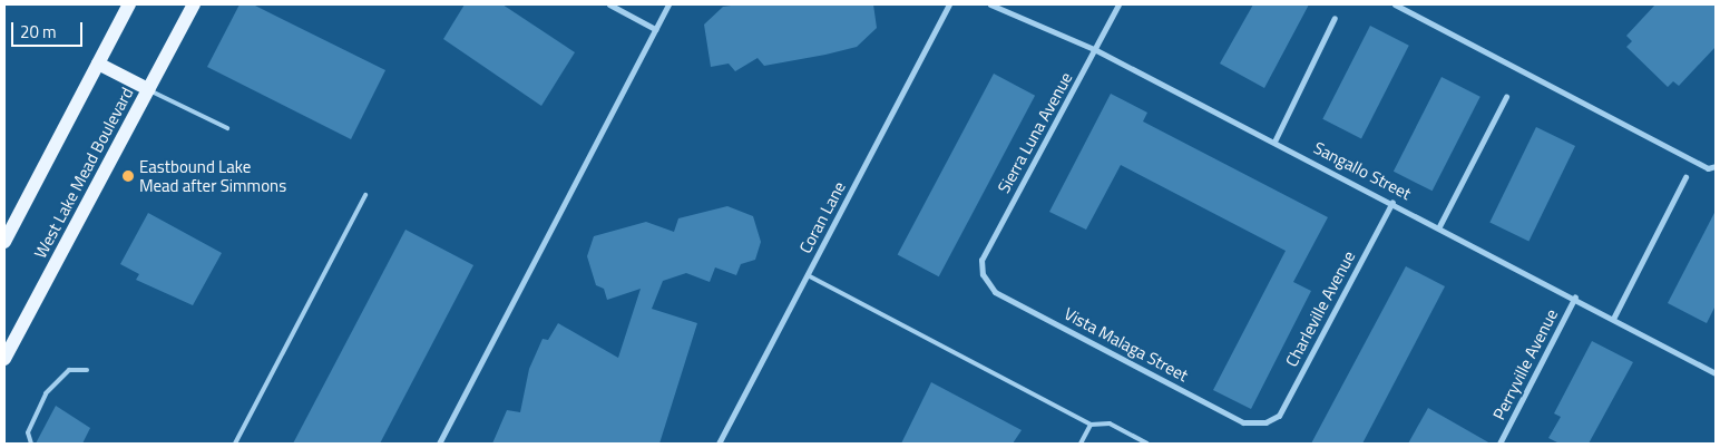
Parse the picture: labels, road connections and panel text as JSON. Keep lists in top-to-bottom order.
{
  "streets": {
    "main road": ["West Lake Mead Boulevard"],
    "street": [
      "Sierra Luna Avenue",
      "Sangallo Street",
      "Coran Lane",
      "Charleville Avenue",
      "Vista Malaga Street",
      "Perryville Avenue"
    ]
  },
  "crossings": [
    ["Sierra Luna Avenue", "Sangallo Street"],
    ["Sierra Luna Avenue", "Vista Malaga Street"],
    ["Sangallo Street", "Charleville Avenue"],
    ["Sangallo Street", "Perryville Avenue"],
    ["Charleville Avenue", "Vista Malaga Street"]
  ],
  "places": ["Eastbound Lake Mead after Simmons"],
  "scale_bar": "20 m"
}
